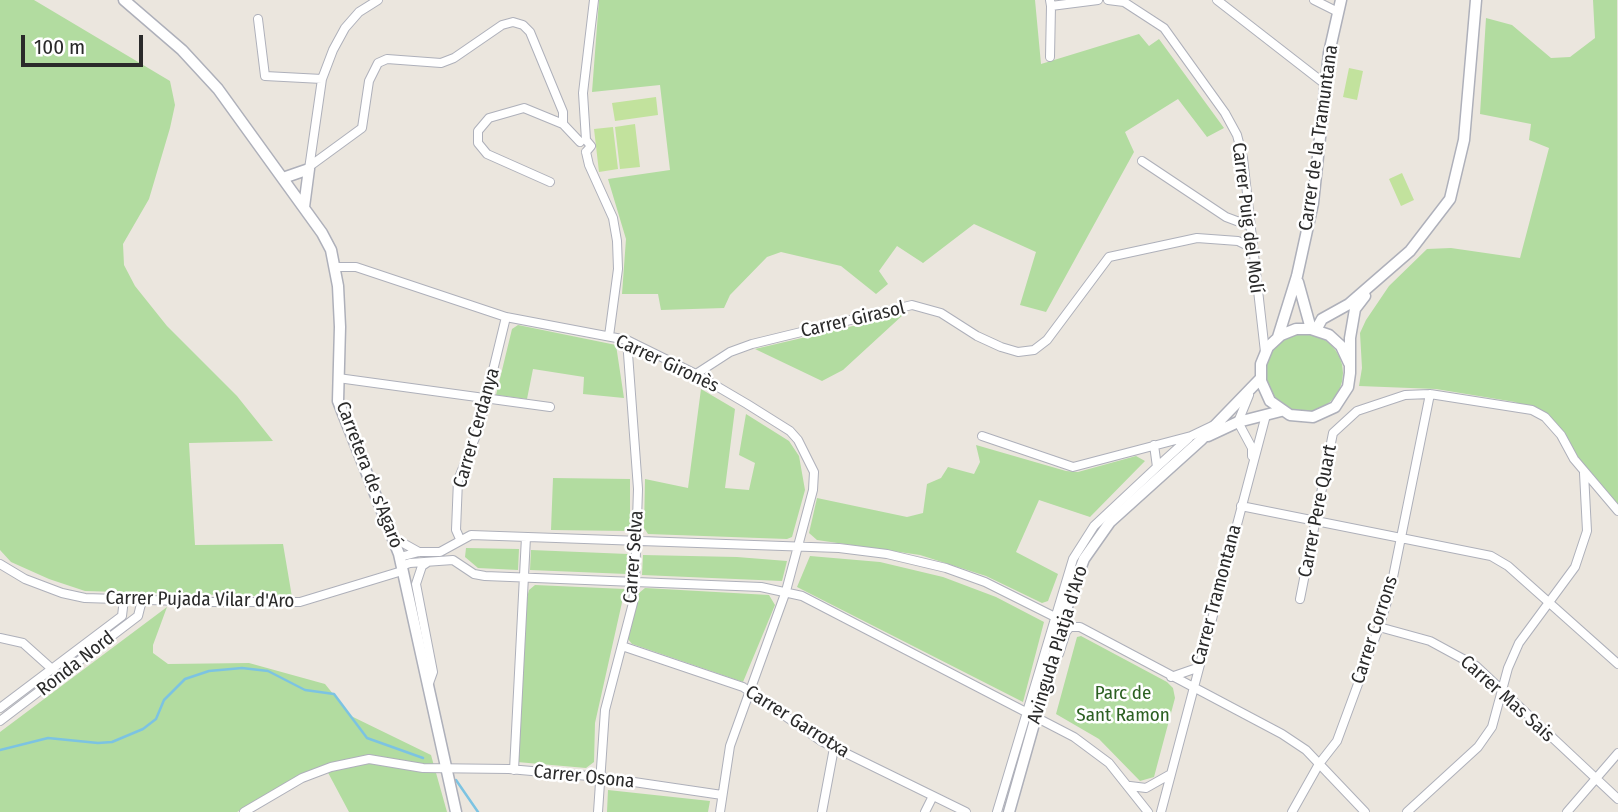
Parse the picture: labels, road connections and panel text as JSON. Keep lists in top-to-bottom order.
{
  "streets": {
    "main road": ["Carrer de la Tramuntana", "Carretera de s'Agaró", "Avinguda Platja d'Aro"],
    "street": [
      "Carrer Puig del Molí",
      "Carrer Girasol",
      "Carrer Gironès",
      "Carrer Cerdanya",
      "Carrer Pere Quart",
      "Carrer Selva",
      "Carrer Tramontana",
      "Carrer Pujada Vilar d'Aro",
      "Carrer Corrons",
      "Ronda Nord",
      "Carrer Mas Sais",
      "Carrer Garrotxa",
      "Carrer Osona"
    ]
  },
  "crossings": [
    ["Carrer de la Tramuntana", "Avinguda Platja d'Aro"],
    ["Carrer Puig del Molí", "Carrer Girasol"],
    ["Carrer Girasol", "Carrer Gironès"],
    ["Carrer Gironès", "Carrer Cerdanya"],
    ["Carrer Gironès", "Carretera de s'Agaró"],
    ["Carrer Gironès", "Carrer Selva"],
    ["Carrer Gironès", "Carrer Garrotxa"],
    ["Carretera de s'Agaró", "Carrer Pujada Vilar d'Aro"],
    ["Carretera de s'Agaró", "Carrer Osona"],
    ["Carrer Pere Quart", "Carrer Corrons"],
    ["Carrer Selva", "Carrer Garrotxa"],
    ["Carrer Selva", "Carrer Osona"],
    ["Carrer Pujada Vilar d'Aro", "Ronda Nord"],
    ["Carrer Corrons", "Carrer Mas Sais"]
  ],
  "parks": ["Parc de Sant Ramon"],
  "scale_bar": "100 m"
}
